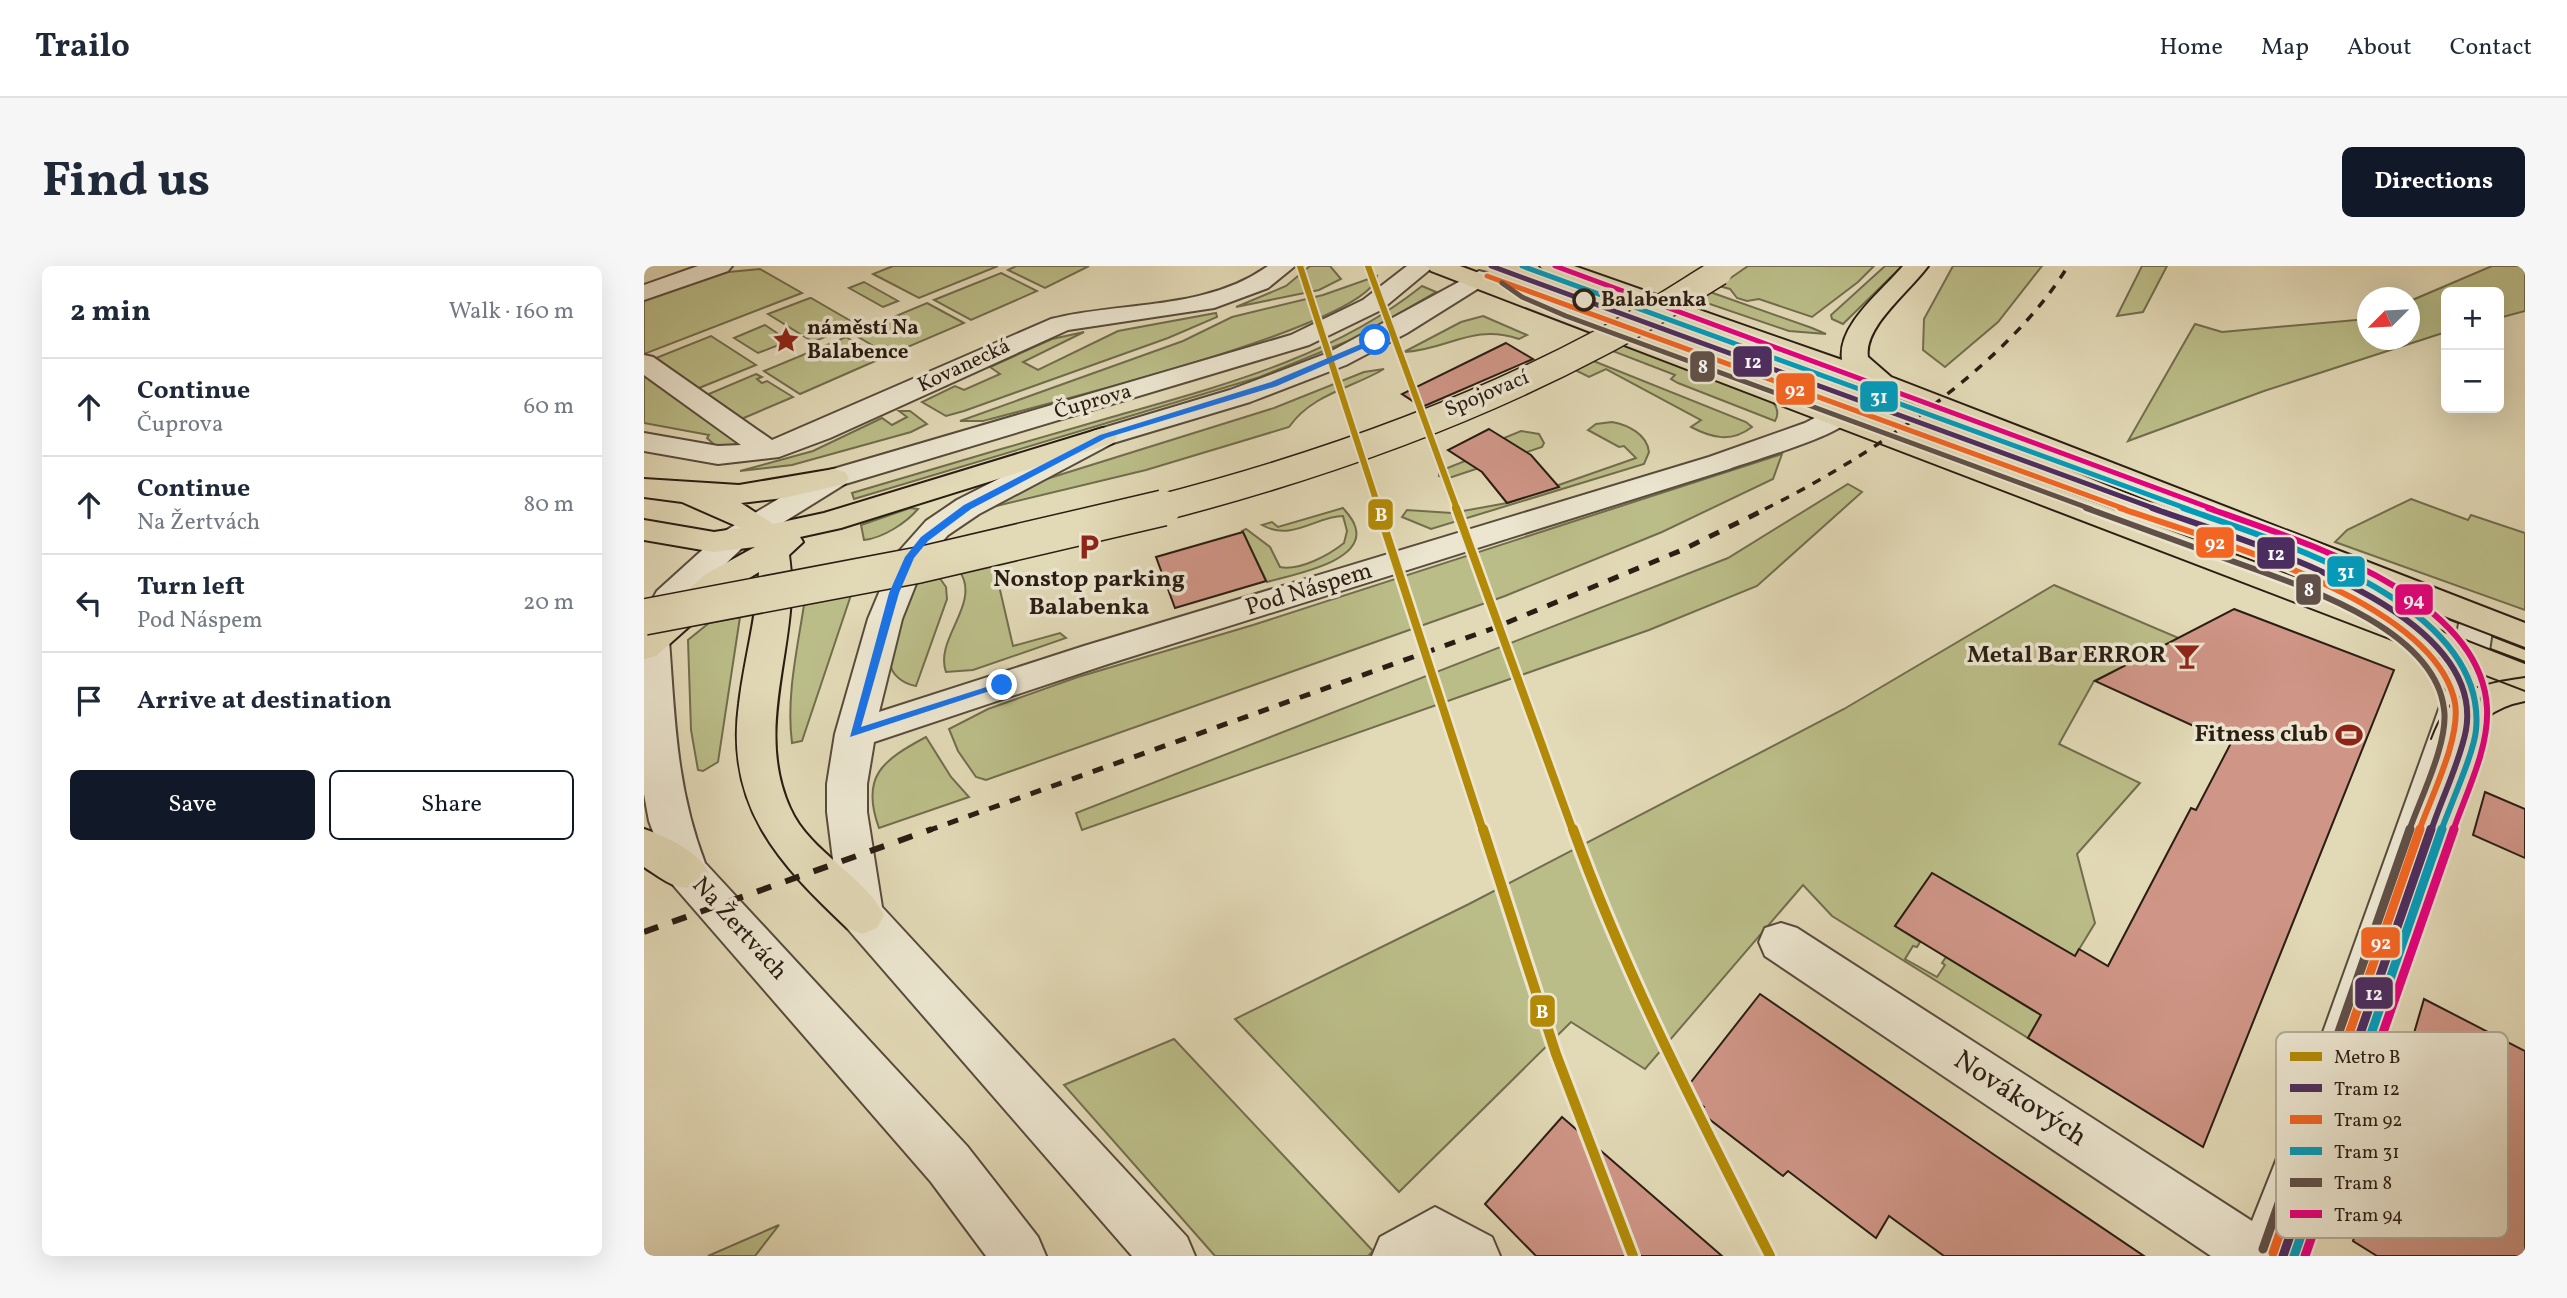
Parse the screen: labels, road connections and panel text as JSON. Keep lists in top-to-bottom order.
{
  "streets": {
    "main road": ["Spojovací"],
    "street": [
      "Kovanecká",
      "Čuprova",
      "Pod Náspem",
      "Na Žertvách",
      "Novákových"
    ]
  },
  "places": {
    "other": ["Balabenka"],
    "place": ["náměstí Na Balabence"],
    "parking": ["Nonstop parking Balabenka"],
    "bar": ["Metal Bar ERROR"],
    "sports": ["Fitness club"]
  },
  "lines": [
    "metro line B",
    "tram line 12",
    "tram line 31",
    "tram line 94",
    "tram line 92",
    "tram line 8"
  ],
  "legend": [
    "Metro B",
    "Tram 12",
    "Tram 92",
    "Tram 31",
    "Tram 8",
    "Tram 94"
  ],
  "north": "bottom left",
  "page": {
    "header": "Trailo",
    "nav": [
      "Home",
      "Map",
      "About",
      "Contact"
    ],
    "buttons": [
      "Directions",
      ["Save", "Share"]
    ],
    "title": "Find us",
    "heading": ["2 min", "Walk · 160 m"],
    "map_buttons": ["+", "−"],
    "list": [
      ["Continue", "Čuprova", "60 m"],
      ["Continue", "Na Žertvách", "80 m"],
      ["Turn left", "Pod Náspem", "20 m"],
      "Arrive at destination"
    ]
  }
}
